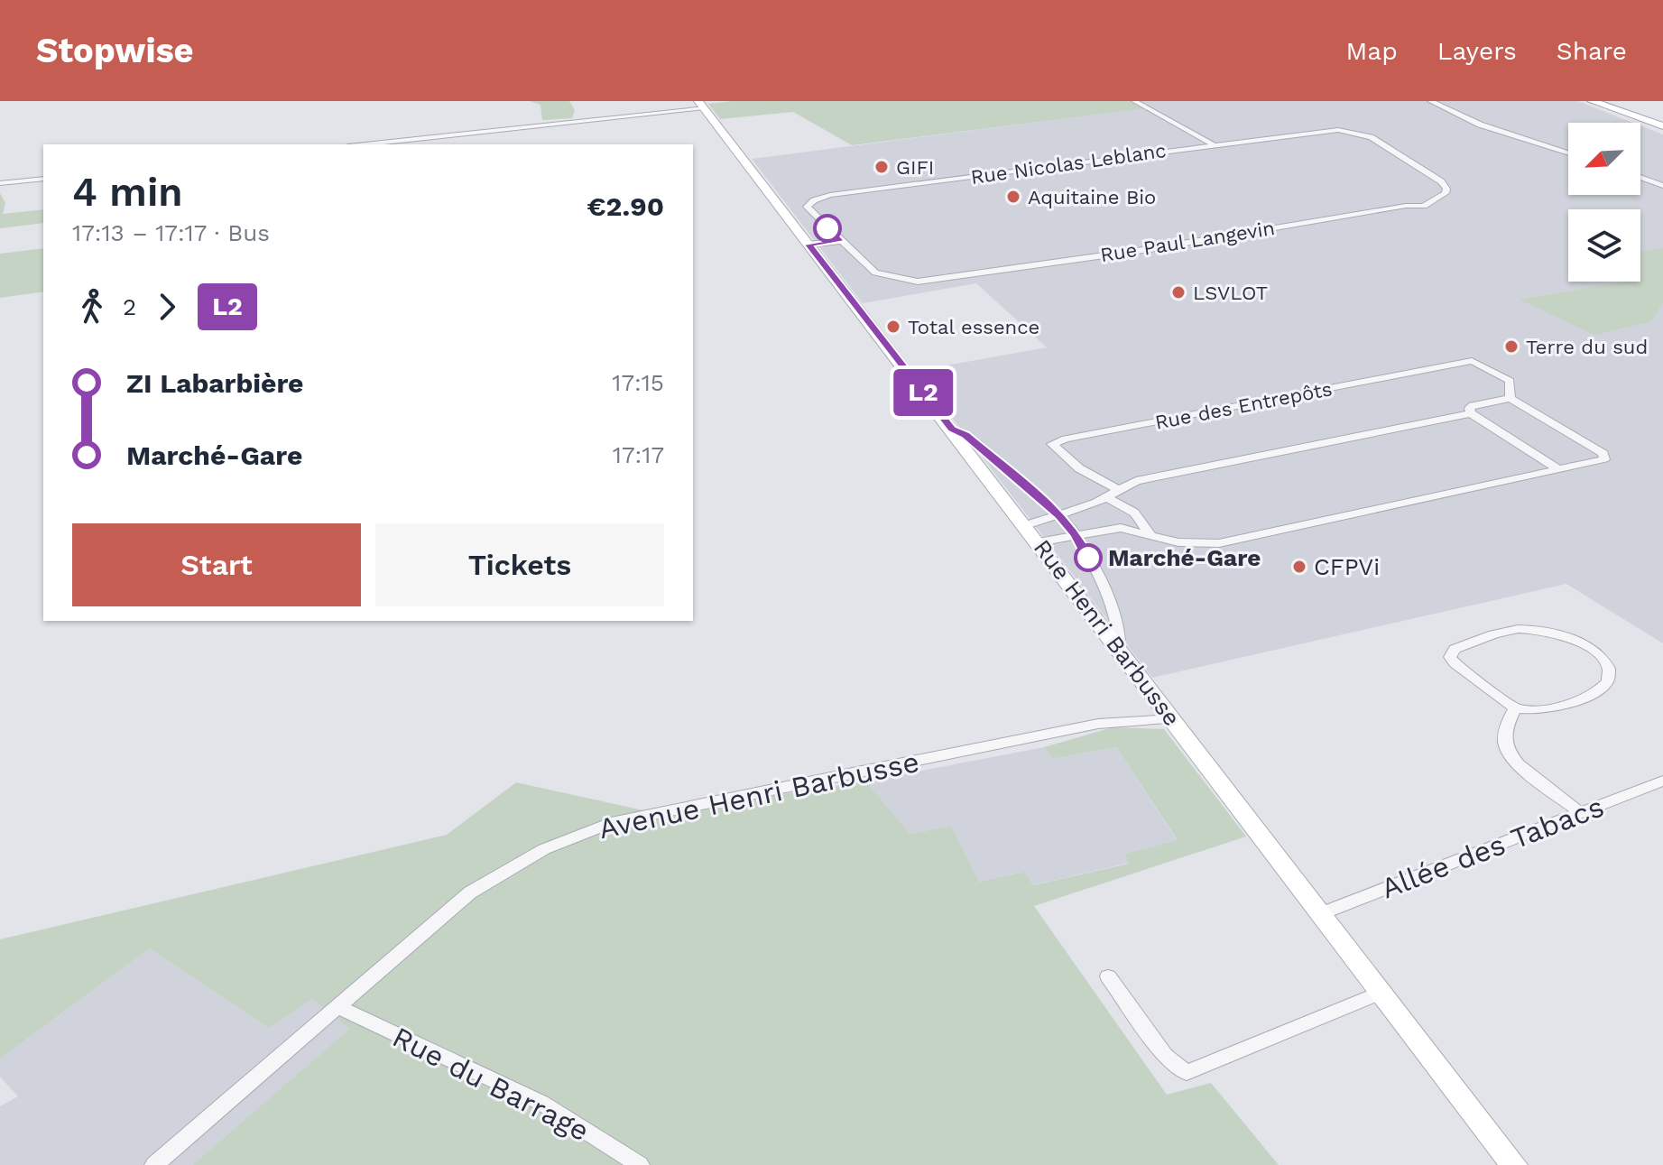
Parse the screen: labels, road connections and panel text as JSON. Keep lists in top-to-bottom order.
{
  "streets": {
    "main road": ["Rue Henri Barbusse"],
    "street": [
      "Rue Nicolas Leblanc",
      "Rue Paul Langevin",
      "Rue des Entrepôts",
      "Avenue Henri Barbusse",
      "Allée des Tabacs",
      "Rue du Barrage"
    ]
  },
  "crossings": [
    ["Rue Nicolas Leblanc", "Rue Paul Langevin"],
    ["Rue Henri Barbusse", "Avenue Henri Barbusse"],
    ["Rue Henri Barbusse", "Allée des Tabacs"],
    ["Avenue Henri Barbusse", "Rue du Barrage"]
  ],
  "places": [
    "GIFI",
    "Aquitaine Bio",
    "LSVLOT",
    "Total essence",
    "Terre du sud",
    "Marché-Gare",
    "CFPVi"
  ],
  "lines": ["bus line L2"],
  "north": "bottom left",
  "page": {
    "header": "Stopwise",
    "nav": ["Map", "Layers", "Share"],
    "on_map": "L2",
    "heading": ["4 min", "17:13 – 17:17 · Bus", "€2.90"],
    "legs": ["2", "L2"],
    "list": [
      {
        "name": "ZI Labarbière",
        "value": "17:15"
      },
      {
        "name": "Marché-Gare",
        "value": "17:17"
      }
    ],
    "buttons": ["Start", "Tickets"]
  }
}
